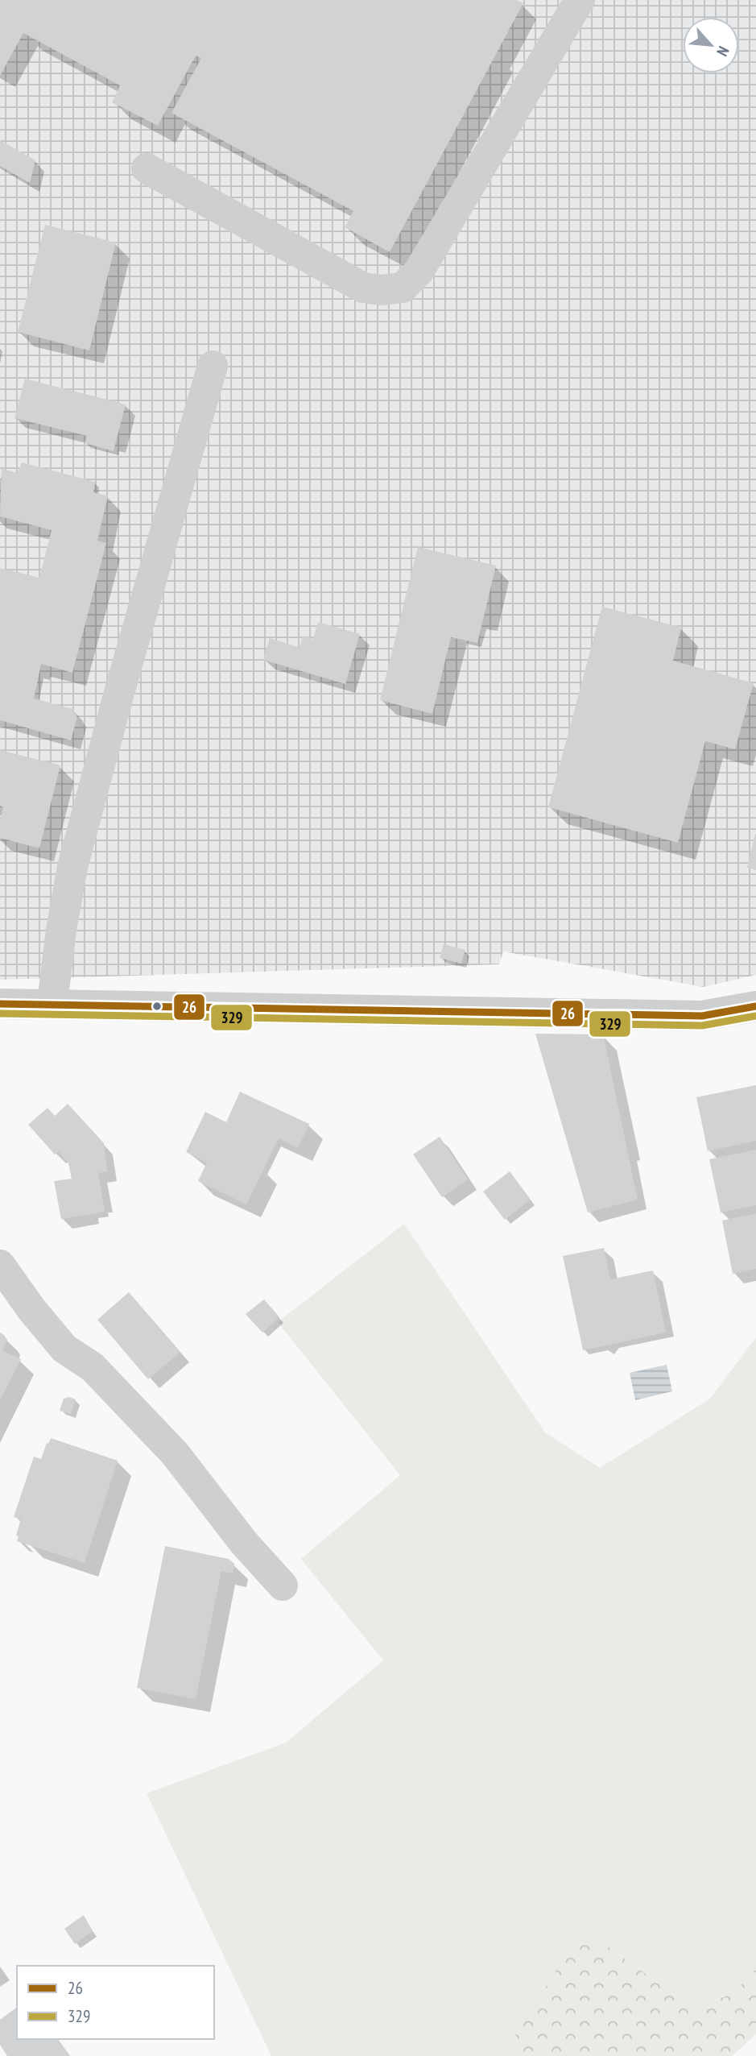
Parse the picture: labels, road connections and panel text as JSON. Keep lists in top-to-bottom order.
{
  "lines": ["transit line 26", "transit line 329"],
  "legend": ["26", "329"],
  "north": "bottom right"
}
